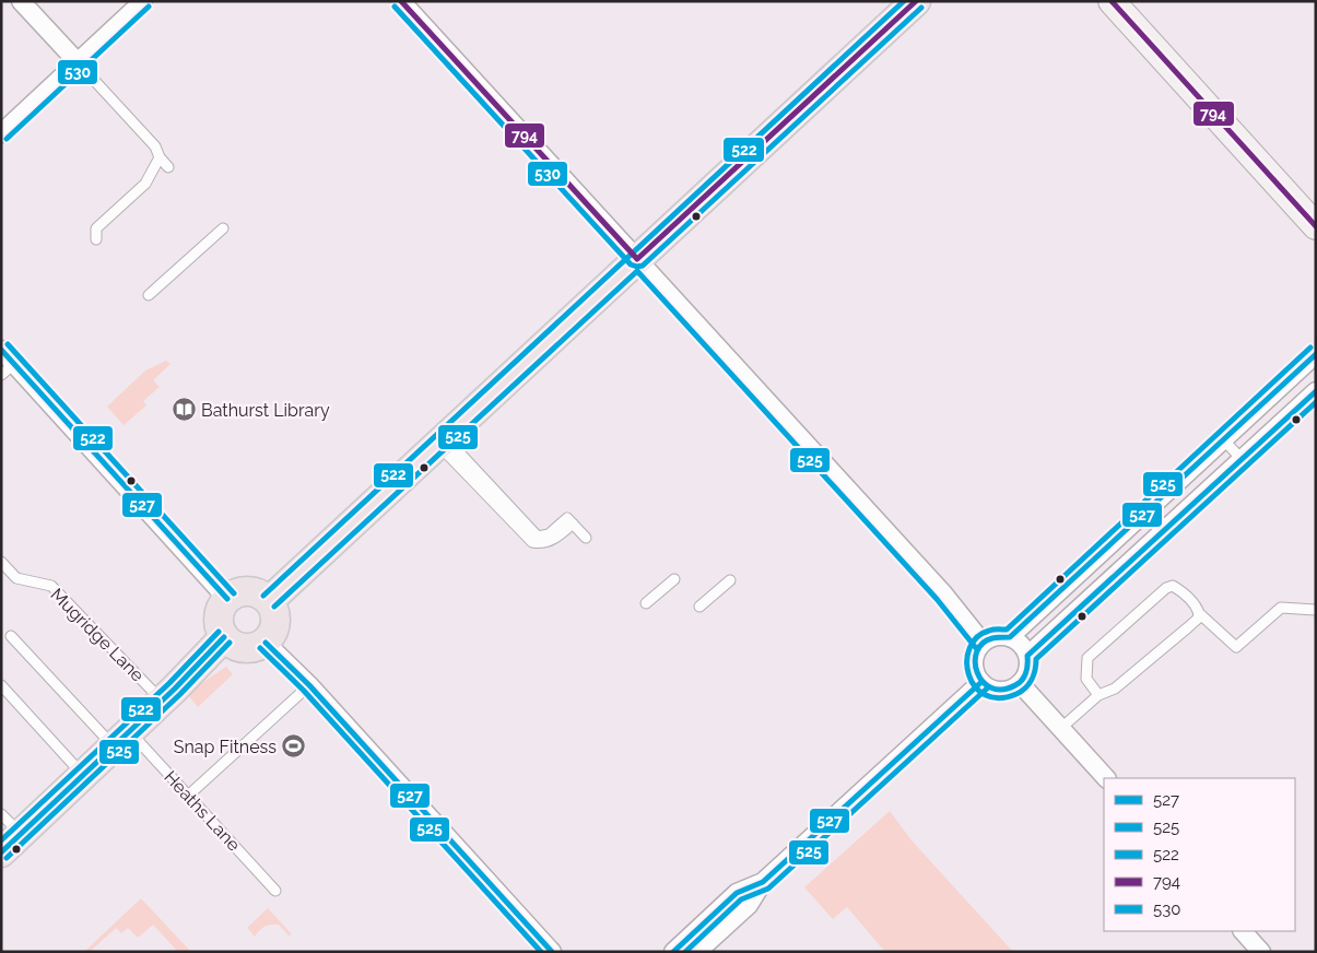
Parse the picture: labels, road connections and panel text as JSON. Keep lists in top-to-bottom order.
{
  "streets": {
    "lane": ["Mugridge Lane", "Heaths Lane"]
  },
  "places": {
    "library": ["Bathurst Library"],
    "sports": ["Snap Fitness"]
  },
  "lines": [
    "transit line 522",
    "transit line 794",
    "transit line 530",
    "transit line 525",
    "transit line 527"
  ],
  "legend": [
    "527",
    "525",
    "522",
    "794",
    "530"
  ]
}
